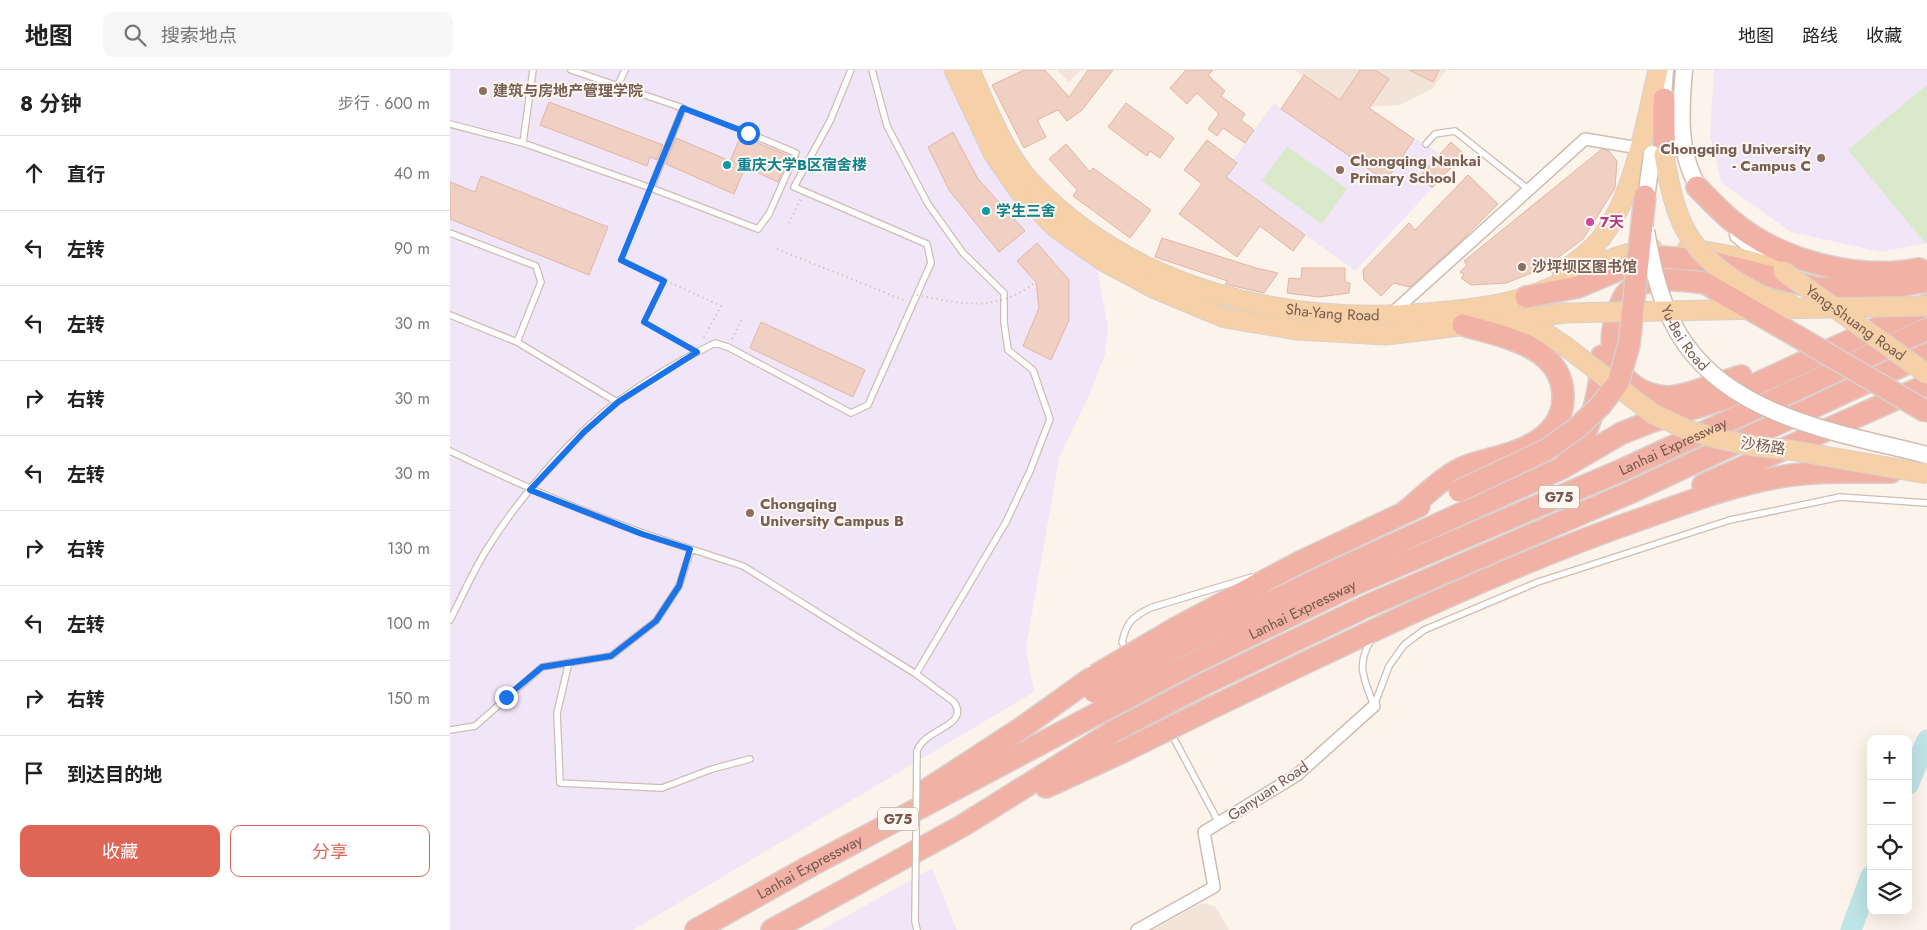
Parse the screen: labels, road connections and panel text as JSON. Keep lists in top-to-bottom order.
{
  "streets": {
    "highway": ["Lanhai Expressway", "G75"],
    "main road": [
      "Sha-Yang Road",
      "Yang-Shuang Road",
      "Yu-Bei Road",
      "沙杨路"
    ],
    "street": ["Ganyuan Road"]
  },
  "crossings": [
    ["Sha-Yang Road", "Yang-Shuang Road"],
    ["Sha-Yang Road", "沙杨路"]
  ],
  "places": [
    "建筑与房地产管理学院",
    "Chongqing University - Campus C",
    "重庆大学B区宿舍楼",
    "Chongqing Nankai Primary School",
    "学生三舍",
    "7天",
    "沙坪坝区图书馆",
    "Chongqing University Campus B"
  ],
  "page": {
    "header": "地图",
    "search": "搜索地点",
    "nav": ["地图", "路线", "收藏"],
    "heading": ["8 分钟", "步行 · 600 m"],
    "list": [
      ["直行", "40 m"],
      ["左转", "90 m"],
      ["左转", "30 m"],
      ["右转", "30 m"],
      ["左转", "30 m"],
      ["右转", "130 m"],
      ["左转", "100 m"],
      ["右转", "150 m"],
      "到达目的地"
    ],
    "map_buttons": ["+", "−"],
    "buttons": ["收藏", "分享"]
  }
}
